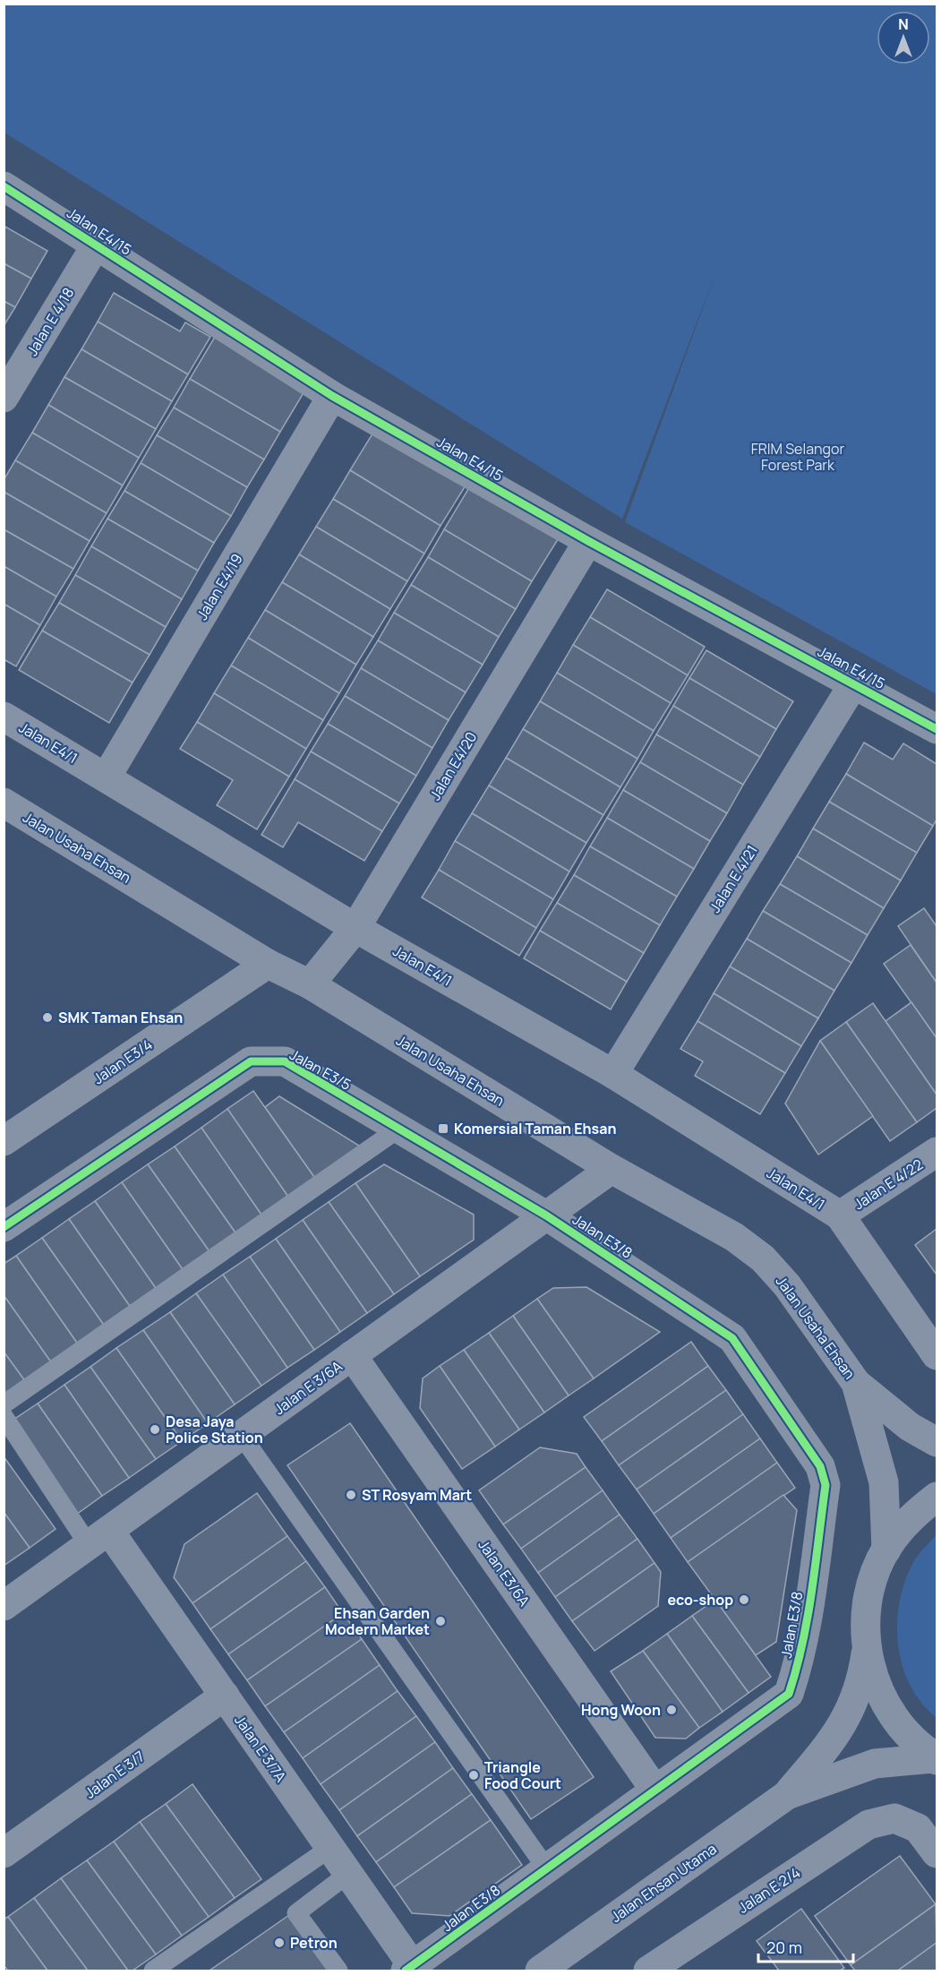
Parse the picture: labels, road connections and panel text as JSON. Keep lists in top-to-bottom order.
{
  "streets": {
    "street": [
      "Jalan E4/15",
      "Jalan E 4/18",
      "Jalan E4/19",
      "Jalan E4/1",
      "Jalan E4/20",
      "Jalan Usaha Ehsan",
      "Jalan E 4/21",
      "Jalan E3/4",
      "Jalan E3/5",
      "Jalan E 4/22",
      "Jalan E3/8",
      "Jalan E 3/6A",
      "Jalan E3/6A",
      "Jalan E 3/7A",
      "Jalan E 3/7",
      "Jalan Ehsan Utama",
      "Jalan E 2/4"
    ]
  },
  "crossings": [
    ["Jalan E4/15", "Jalan E 4/18"],
    ["Jalan E4/15", "Jalan E4/19"],
    ["Jalan E4/15", "Jalan E4/20"],
    ["Jalan E4/15", "Jalan E 4/21"],
    ["Jalan E4/19", "Jalan E4/1"],
    ["Jalan E4/1", "Jalan E4/20"],
    ["Jalan E4/1", "Jalan E 4/21"],
    ["Jalan E4/1", "Jalan E 4/22"],
    ["Jalan E4/20", "Jalan Usaha Ehsan"],
    ["Jalan Usaha Ehsan", "Jalan E3/4"],
    ["Jalan Usaha Ehsan", "Jalan E 3/6A"],
    ["Jalan E3/5", "Jalan E3/8"],
    ["Jalan E3/5", "Jalan E 3/6A"],
    ["Jalan E3/8", "Jalan E 3/6A"],
    ["Jalan E3/8", "Jalan E3/6A"],
    ["Jalan E3/8", "Jalan E 3/7A"],
    ["Jalan E 3/6A", "Jalan E3/6A"],
    ["Jalan E 3/6A", "Jalan E 3/7A"],
    ["Jalan E 3/7A", "Jalan E 3/7"]
  ],
  "parks": ["FRIM Selangor Forest Park"],
  "places": {
    "other": [
      "SMK Taman Ehsan",
      "Desa Jaya Police Station",
      "ST Rosyam Mart",
      "eco-shop",
      "Ehsan Garden Modern Market",
      "Hong Woon",
      "Triangle Food Court",
      "Petron"
    ],
    "transit": ["Komersial Taman Ehsan"]
  },
  "scale_bar": "20 m",
  "north": "top"
}
